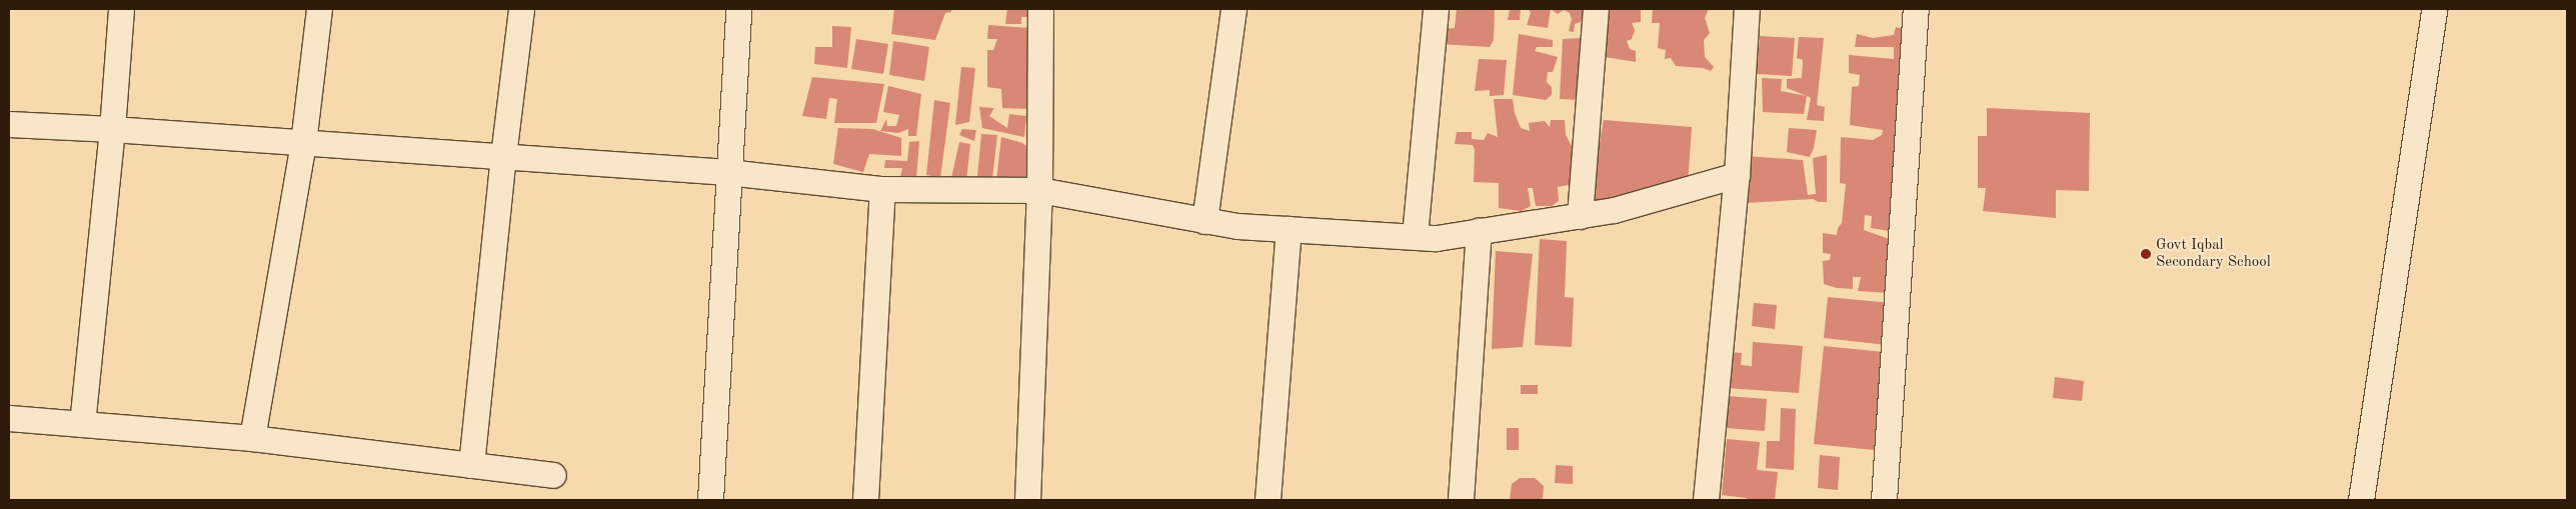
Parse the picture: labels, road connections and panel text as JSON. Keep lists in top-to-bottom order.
{
  "places": ["Govt Iqbal Secondary School"]
}
